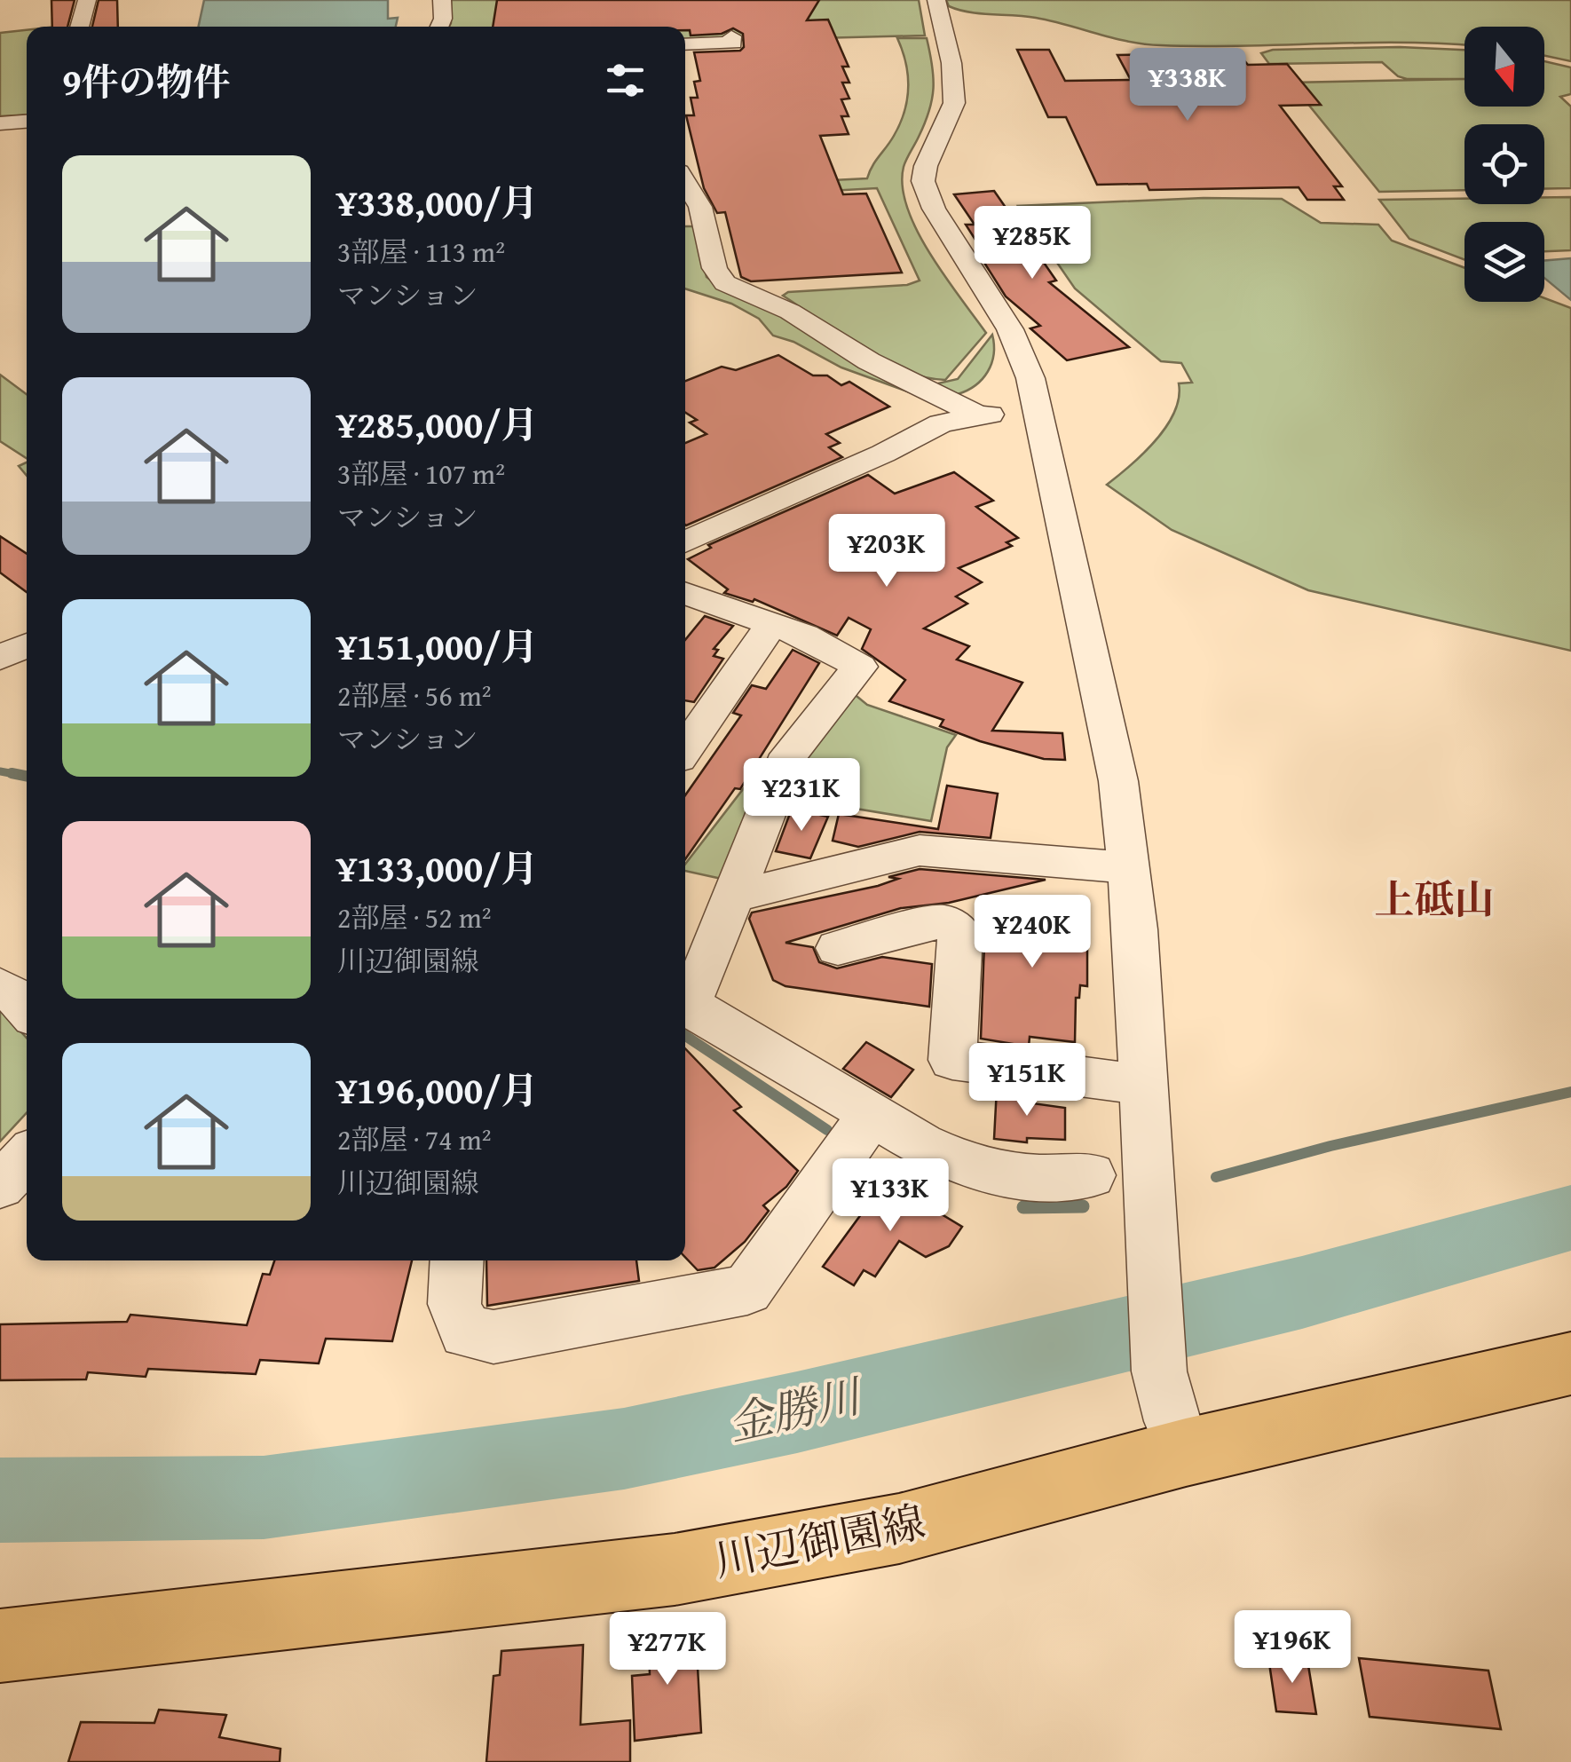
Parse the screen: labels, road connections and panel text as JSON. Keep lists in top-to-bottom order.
{
  "streets": {
    "main road": ["川辺御園線"]
  },
  "districts": ["上砥山"],
  "water": ["金勝川"],
  "north": "bottom",
  "page": {
    "heading": "9件の物件",
    "price": [
      "¥338K",
      "¥285K",
      "¥203K",
      "¥231K",
      "¥240K",
      "¥151K",
      "¥133K",
      "¥196K",
      "¥277K"
    ],
    "list": [
      {
        "name": "¥338,000/月",
        "note": "3部屋 · 113 m² · マンション"
      },
      {
        "name": "¥285,000/月",
        "note": "3部屋 · 107 m² · マンション"
      },
      {
        "name": "¥151,000/月",
        "note": "2部屋 · 56 m² · マンション"
      },
      {
        "name": "¥133,000/月",
        "note": "2部屋 · 52 m² · 川辺御園線"
      },
      {
        "name": "¥196,000/月",
        "note": "2部屋 · 74 m² · 川辺御園線"
      }
    ]
  }
}
